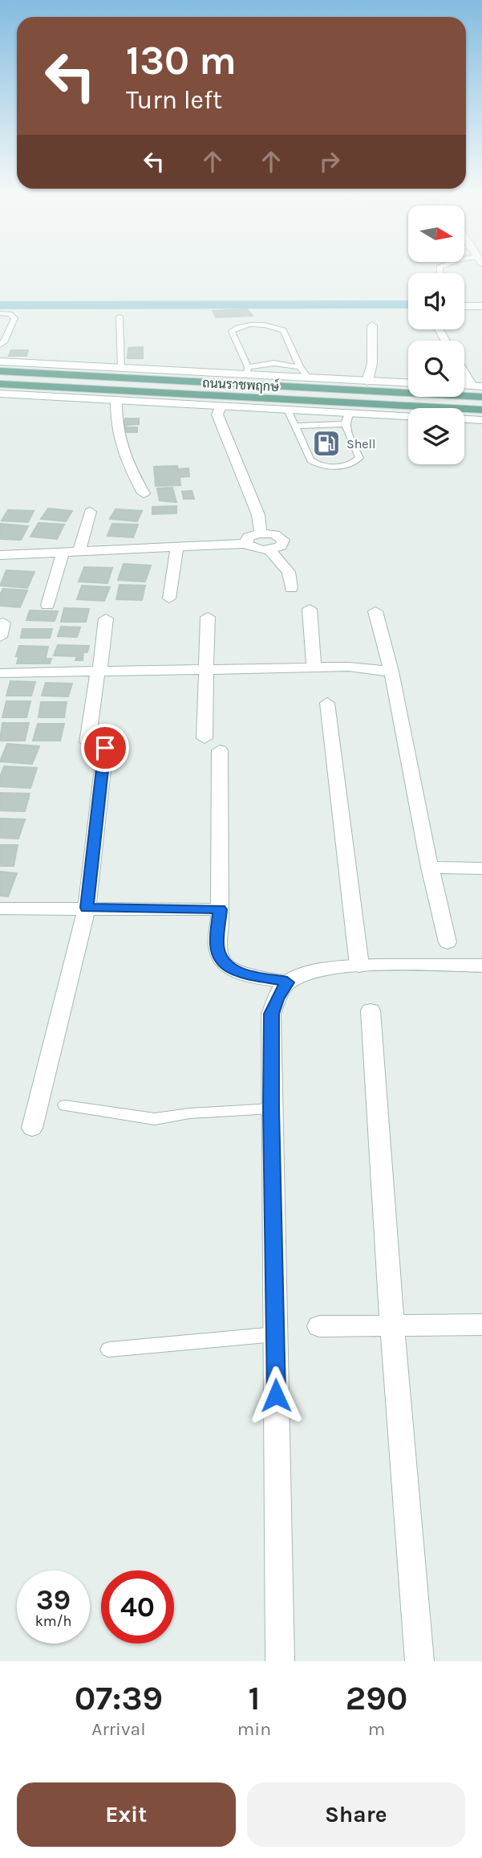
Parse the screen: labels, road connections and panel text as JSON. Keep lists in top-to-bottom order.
{
  "streets": {
    "main road": ["ถนนราชพฤกษ์"]
  },
  "places": {
    "fuel station": ["Shell"]
  },
  "north": "right",
  "page": {
    "turn": ["130 m", "Turn left"],
    "speed": "39 km/h",
    "limit": "40",
    "eta": [
      "07:39",
      "Arrival",
      "1",
      "min",
      "290",
      "m"
    ],
    "buttons": ["Exit", "Share"]
  }
}
